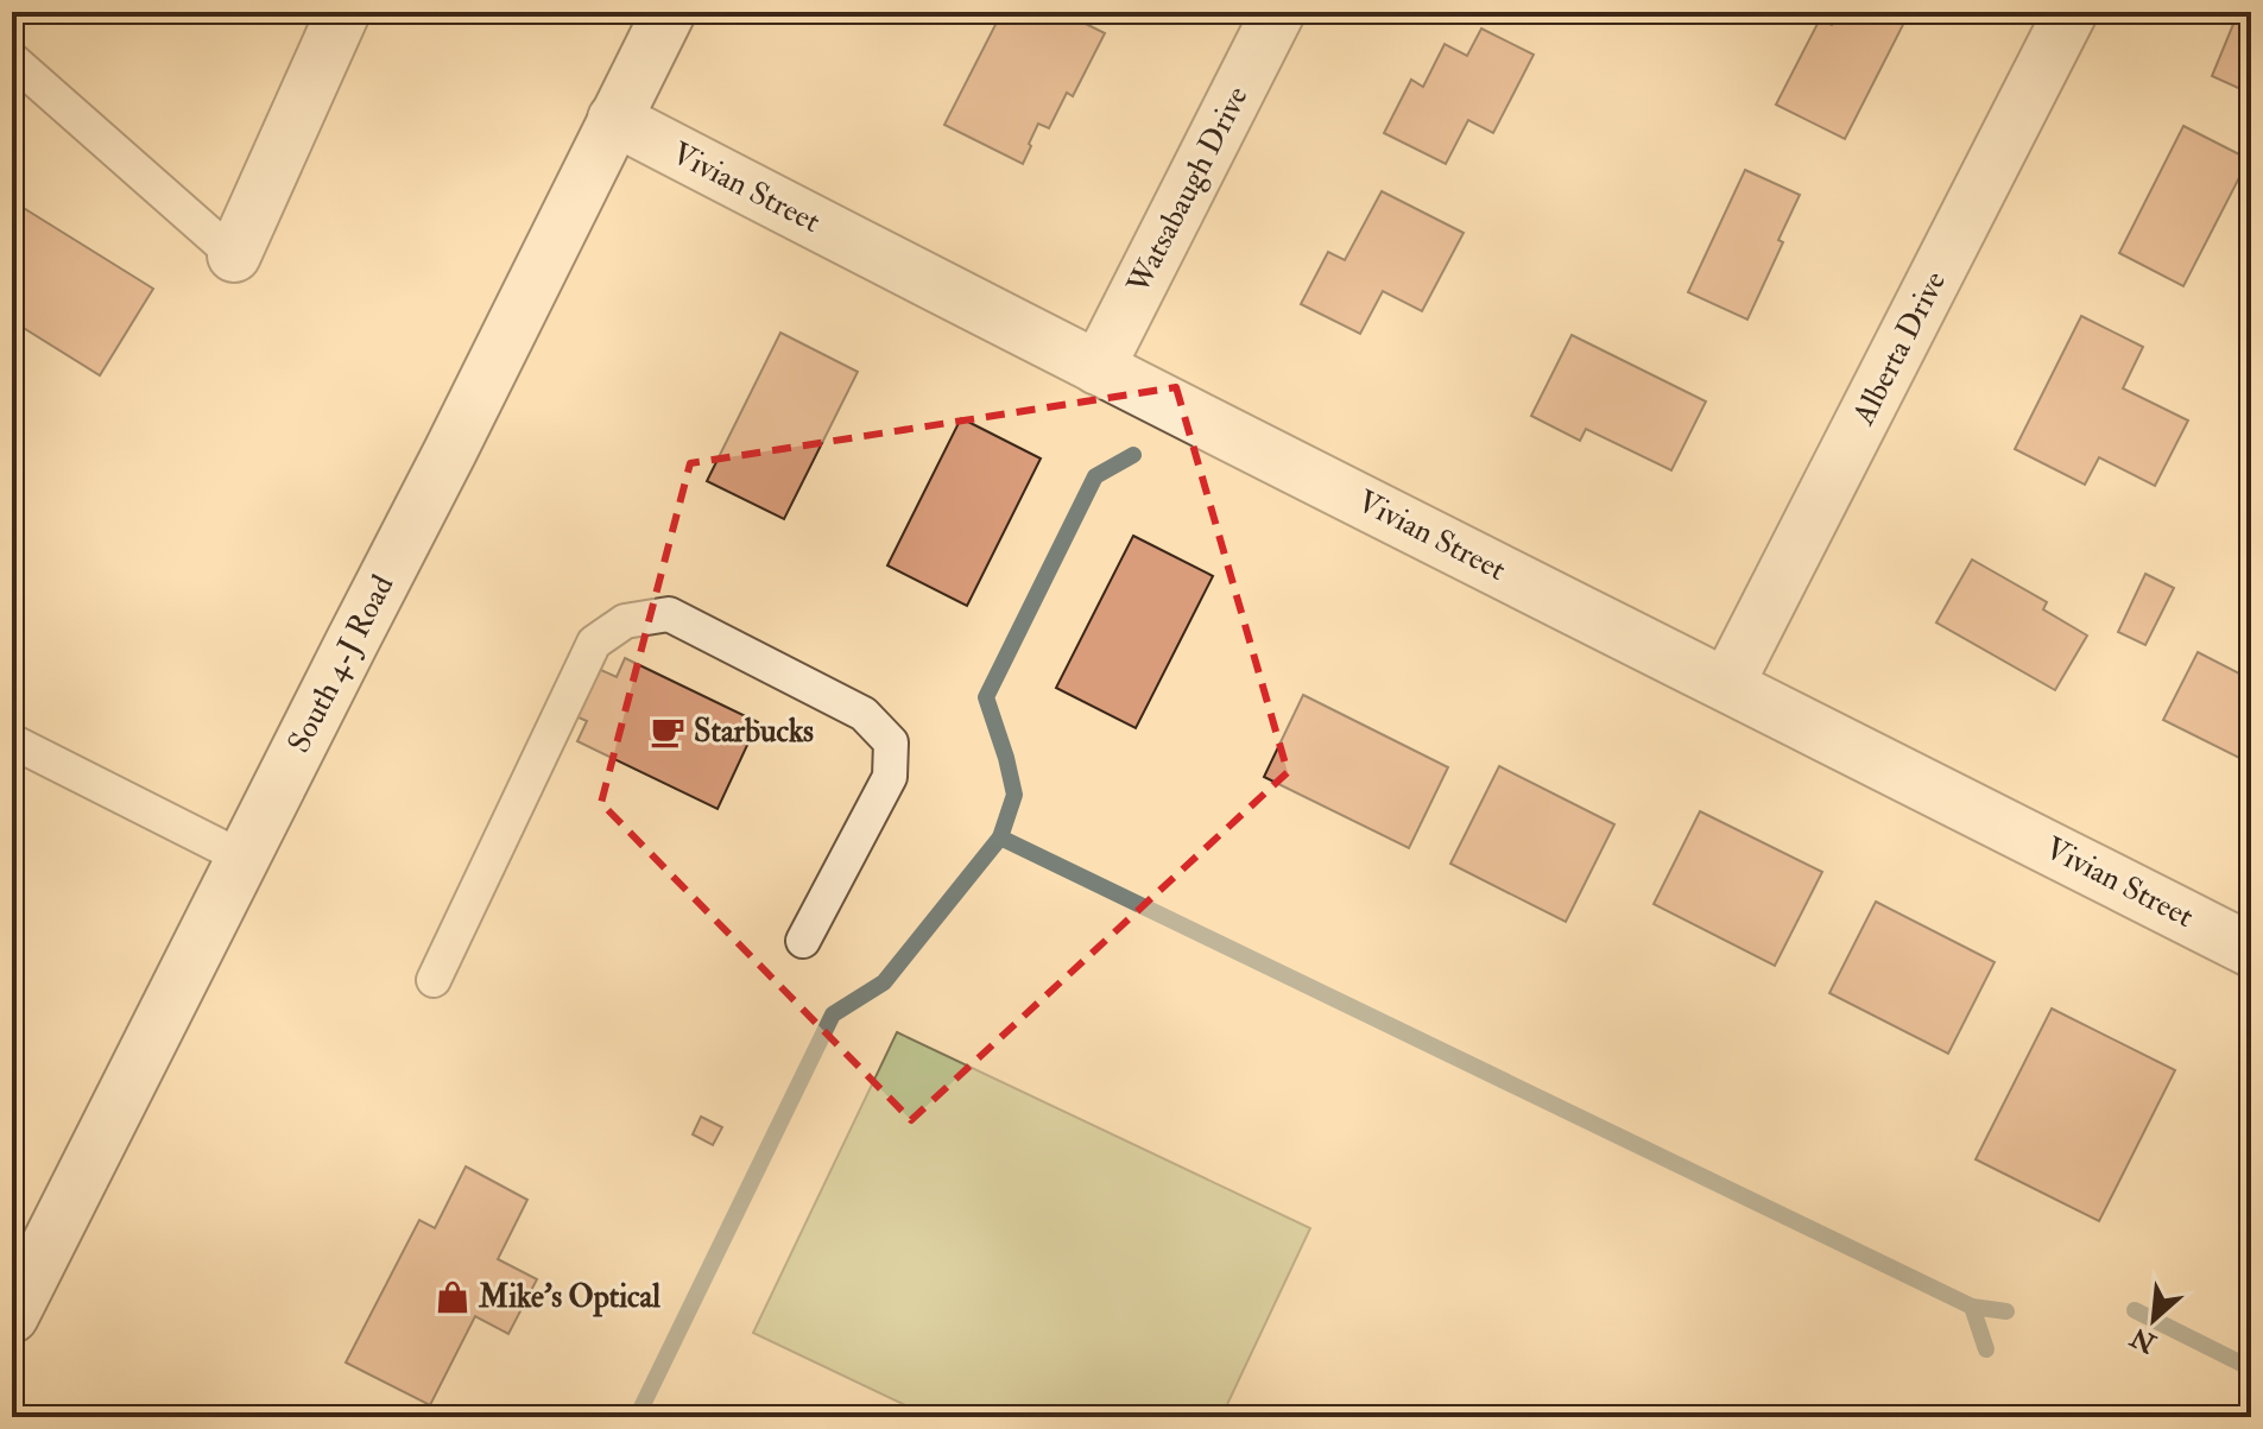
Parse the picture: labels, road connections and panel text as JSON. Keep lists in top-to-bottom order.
{
  "streets": {
    "street": [
      "Vivian Street",
      "Watsabaugh Drive",
      "Alberta Drive",
      "South 4-J Road"
    ]
  },
  "crossings": [
    ["Vivian Street", "Watsabaugh Drive"],
    ["Vivian Street", "Alberta Drive"],
    ["Vivian Street", "South 4-J Road"]
  ],
  "places": {
    "cafe": ["Starbucks"],
    "shop": ["Mike's Optical"]
  },
  "north": "bottom left"
}
